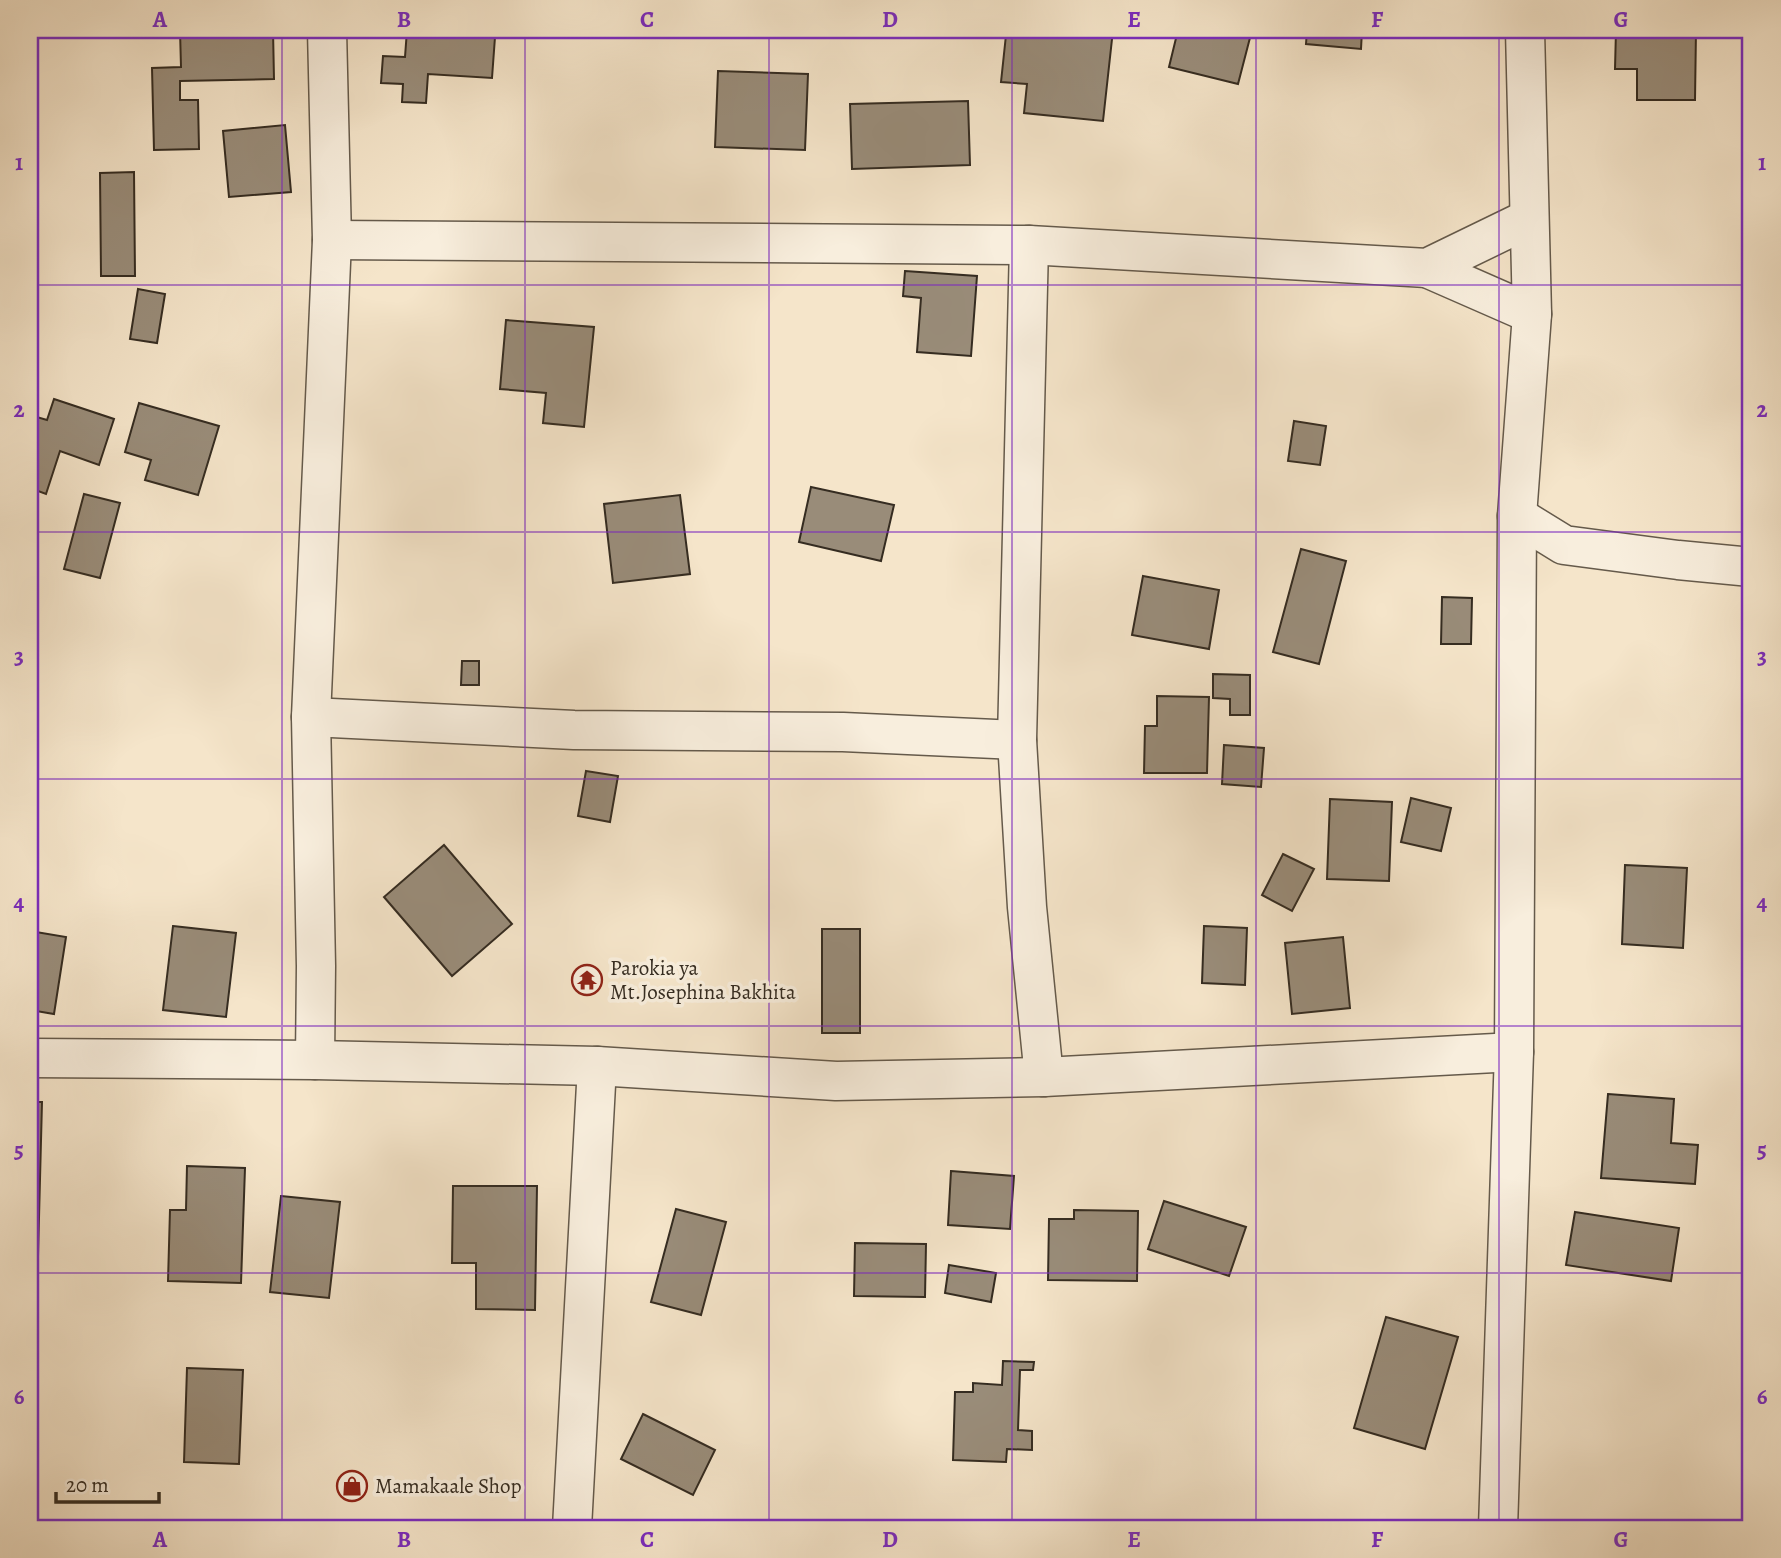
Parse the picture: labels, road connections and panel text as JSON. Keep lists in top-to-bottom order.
{
  "places": {
    "temple": ["Parokia ya Mt.Josephina Bakhita"],
    "shop": ["Mamakaale Shop"]
  },
  "scale_bar": "20 m",
  "grid": {
    "columns": [
      "A",
      "B",
      "C",
      "D",
      "E",
      "F",
      "G"
    ],
    "rows": [
      "1",
      "2",
      "3",
      "4",
      "5",
      "6"
    ]
  }
}
